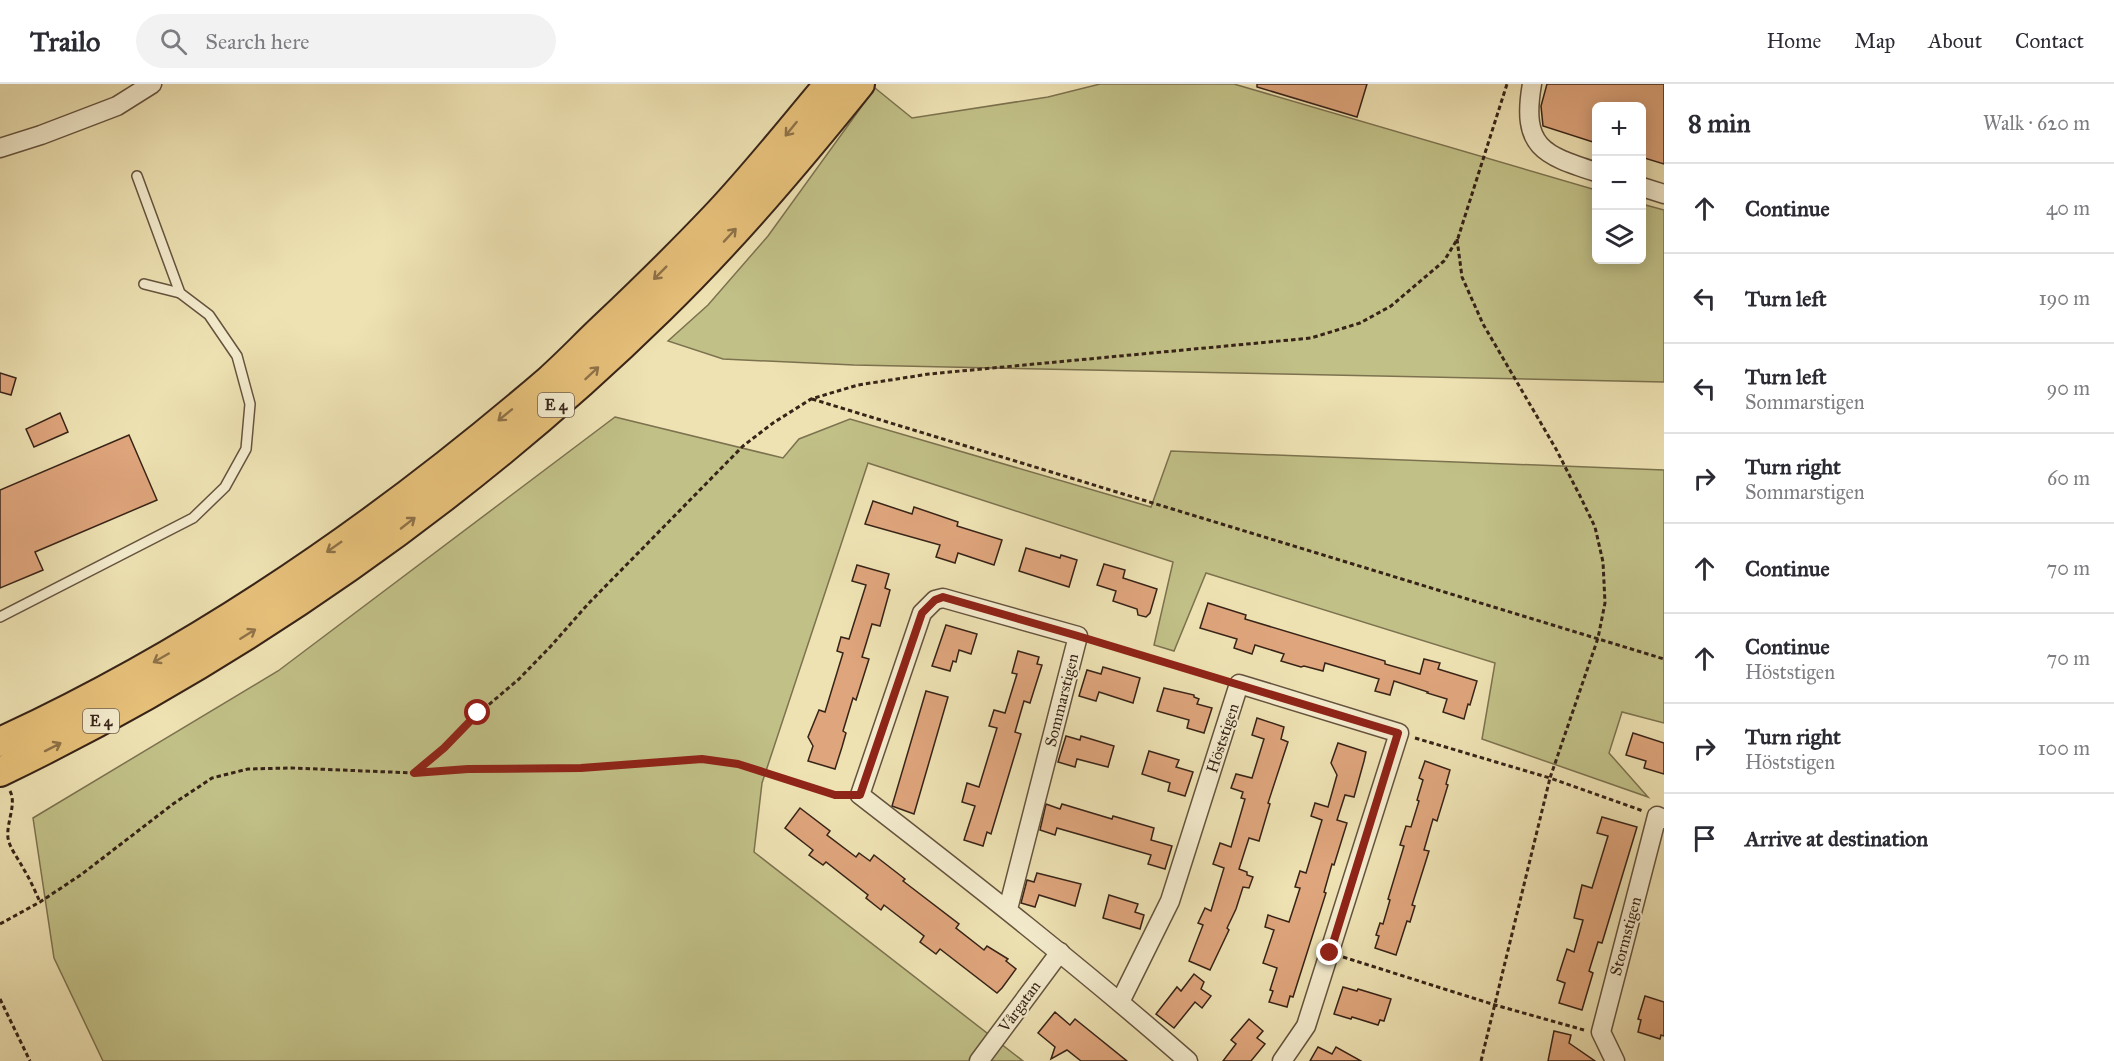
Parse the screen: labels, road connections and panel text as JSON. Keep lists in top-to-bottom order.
{
  "streets": {
    "highway": ["E 4"],
    "street": [
      "Sommarstigen",
      "Höststigen",
      "Stormstigen",
      "Vårgatan"
    ]
  },
  "page": {
    "header": "Trailo",
    "search": "Search here",
    "nav": [
      "Home",
      "Map",
      "About",
      "Contact"
    ],
    "heading": ["8 min", "Walk · 620 m"],
    "map_buttons": ["+", "−"],
    "list": [
      ["Continue", "40 m"],
      ["Turn left", "190 m"],
      ["Turn left", "Sommarstigen", "90 m"],
      ["Turn right", "Sommarstigen", "60 m"],
      ["Continue", "70 m"],
      ["Continue", "Höststigen", "70 m"],
      ["Turn right", "Höststigen", "100 m"],
      "Arrive at destination"
    ]
  }
}
